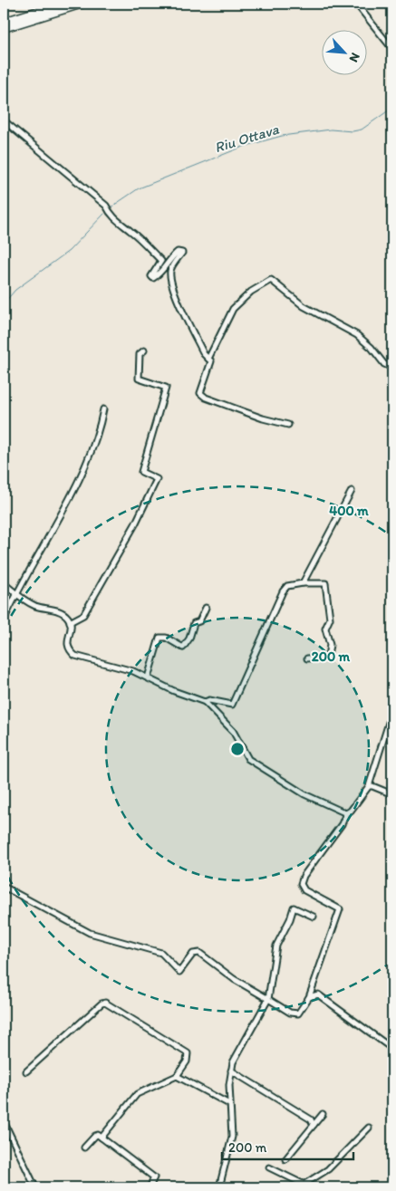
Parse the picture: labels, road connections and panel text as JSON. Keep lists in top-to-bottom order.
{
  "water": ["Riu Ottava"],
  "scale_bar": "200 m",
  "north": "bottom right",
  "rings": ["400 m", "200 m"]
}
